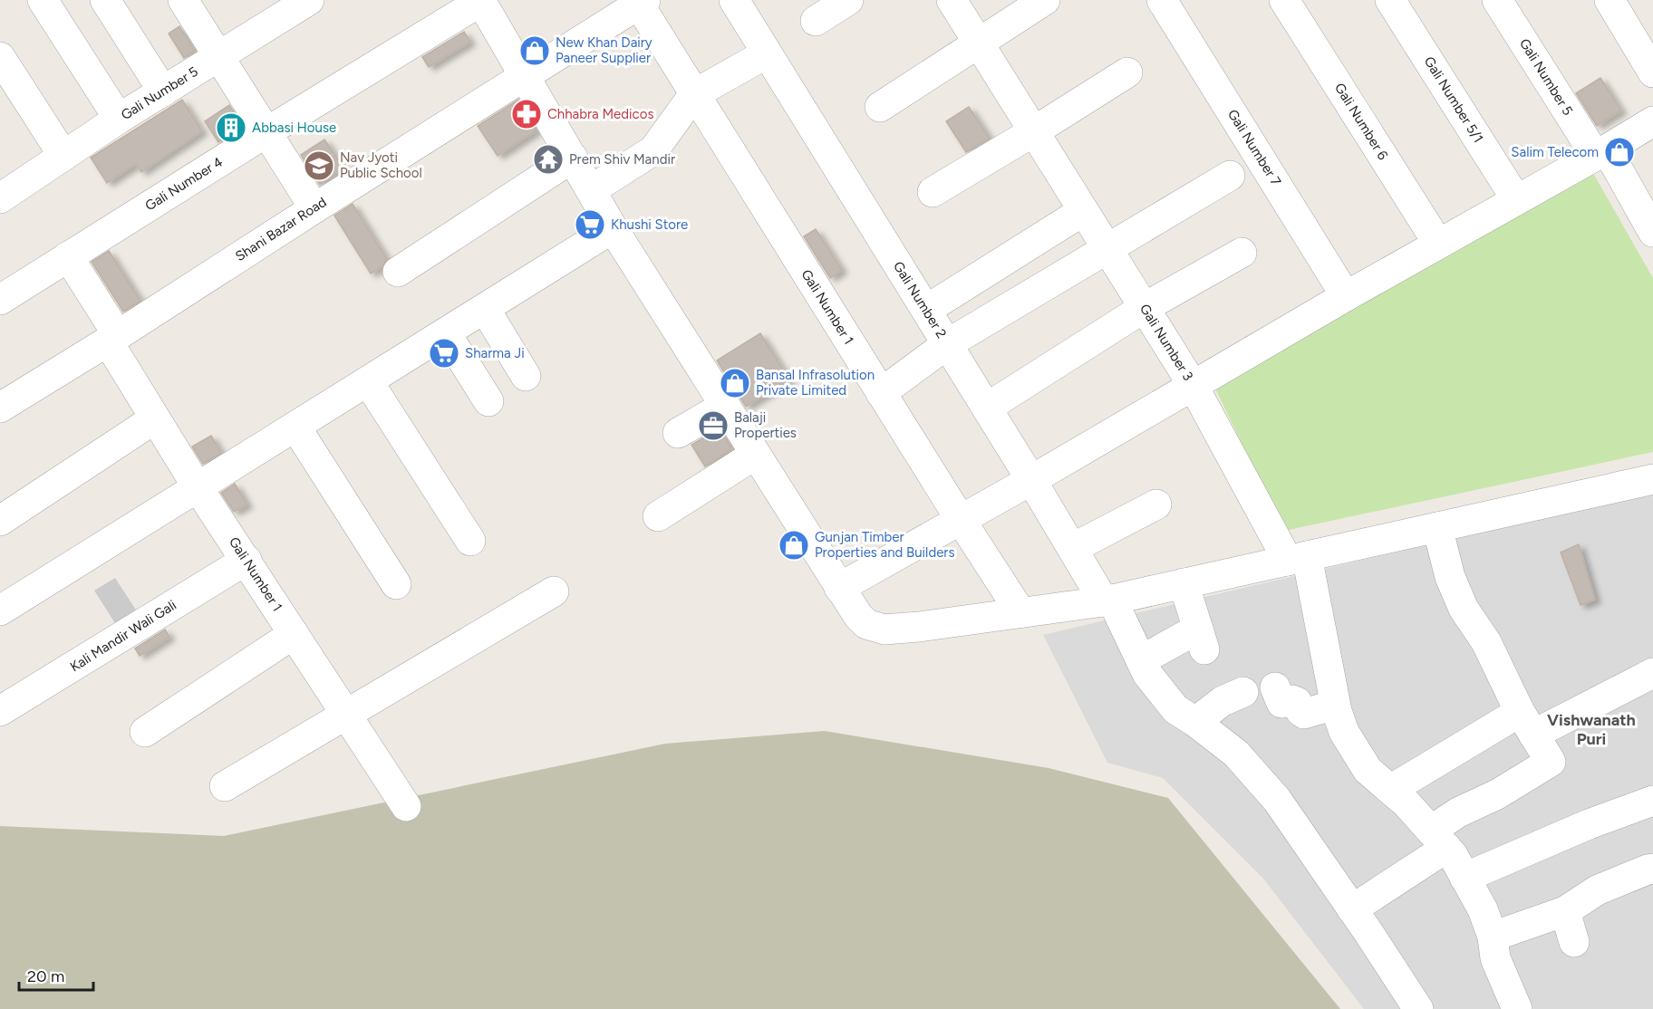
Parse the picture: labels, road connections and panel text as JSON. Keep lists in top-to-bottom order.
{
  "streets": {
    "street": [
      "Gali Number 5",
      "Gali Number 5/1",
      "Gali Number 6",
      "Gali Number 7",
      "Gali Number 4",
      "Shani Bazar Road",
      "Gali Number 2",
      "Gali Number 1",
      "Gali Number 3",
      "Kali Mandir Wali Gali"
    ]
  },
  "crossings": [
    ["Gali Number 4", "Gali Number 1"],
    ["Shani Bazar Road", "Gali Number 1"],
    ["Gali Number 1", "Kali Mandir Wali Gali"]
  ],
  "districts": ["Vishwanath Puri"],
  "places": {
    "shop": [
      "New Khan Dairy Paneer Supplier",
      "Salim Telecom",
      "Bansal Infrasolution Private Limited",
      "Gunjan Timber Properties and Builders"
    ],
    "pharmacy": ["Chhabra Medicos"],
    "building": ["Abbasi House"],
    "temple": ["Prem Shiv Mandir"],
    "school or university": ["Nav Jyoti Public School"],
    "supermarket": ["Khushi Store", "Sharma Ji"],
    "office": ["Balaji Properties"]
  },
  "scale_bar": "20 m"
}
